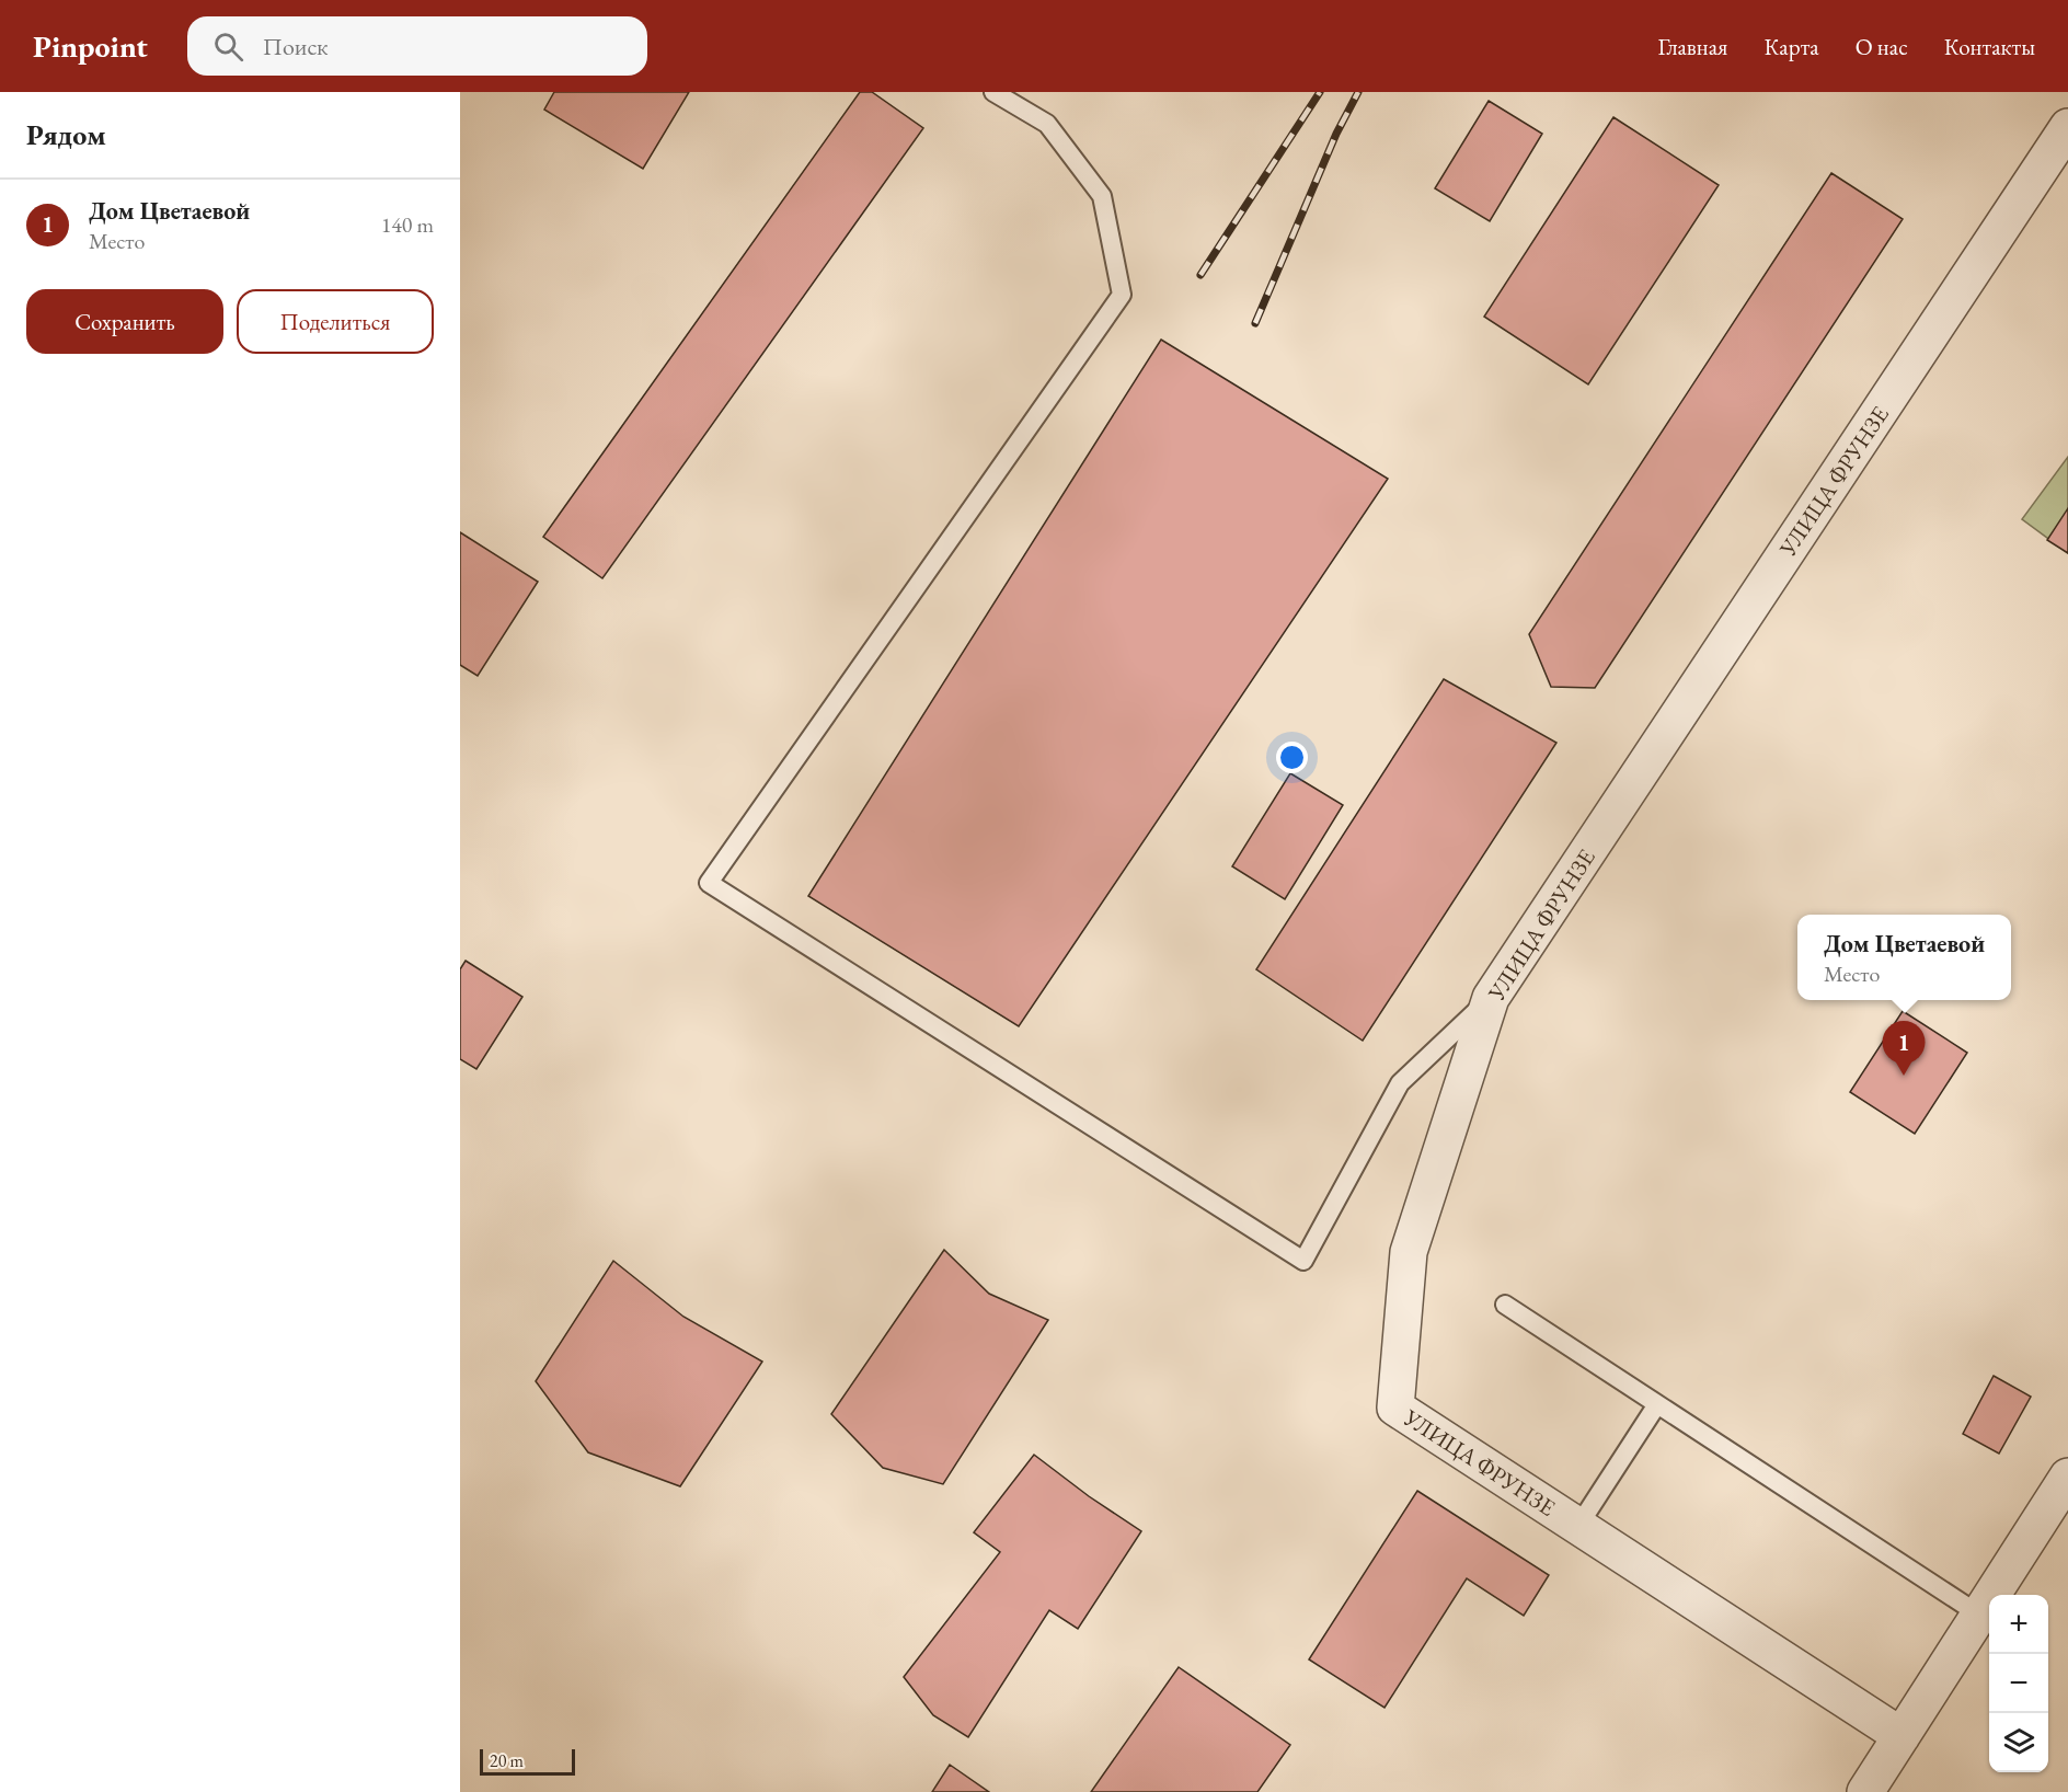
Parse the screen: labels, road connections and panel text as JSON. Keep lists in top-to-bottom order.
{
  "streets": {
    "street": ["УЛИЦА ФРУНЗЕ"]
  },
  "scale_bar": "20 m",
  "page": {
    "header": "Pinpoint",
    "search": "Поиск",
    "nav": [
      "Главная",
      "Карта",
      "О нас",
      "Контакты"
    ],
    "heading": "Рядом",
    "list": [
      {
        "mark": "1",
        "name": "Дом Цветаевой",
        "note": "Место",
        "value": "140 m"
      }
    ],
    "buttons": ["Сохранить", "Поделиться"],
    "popup": ["Дом Цветаевой", "Место"],
    "pins": "1",
    "map_buttons": ["+", "−"],
    "scale": "20 m"
  }
}
